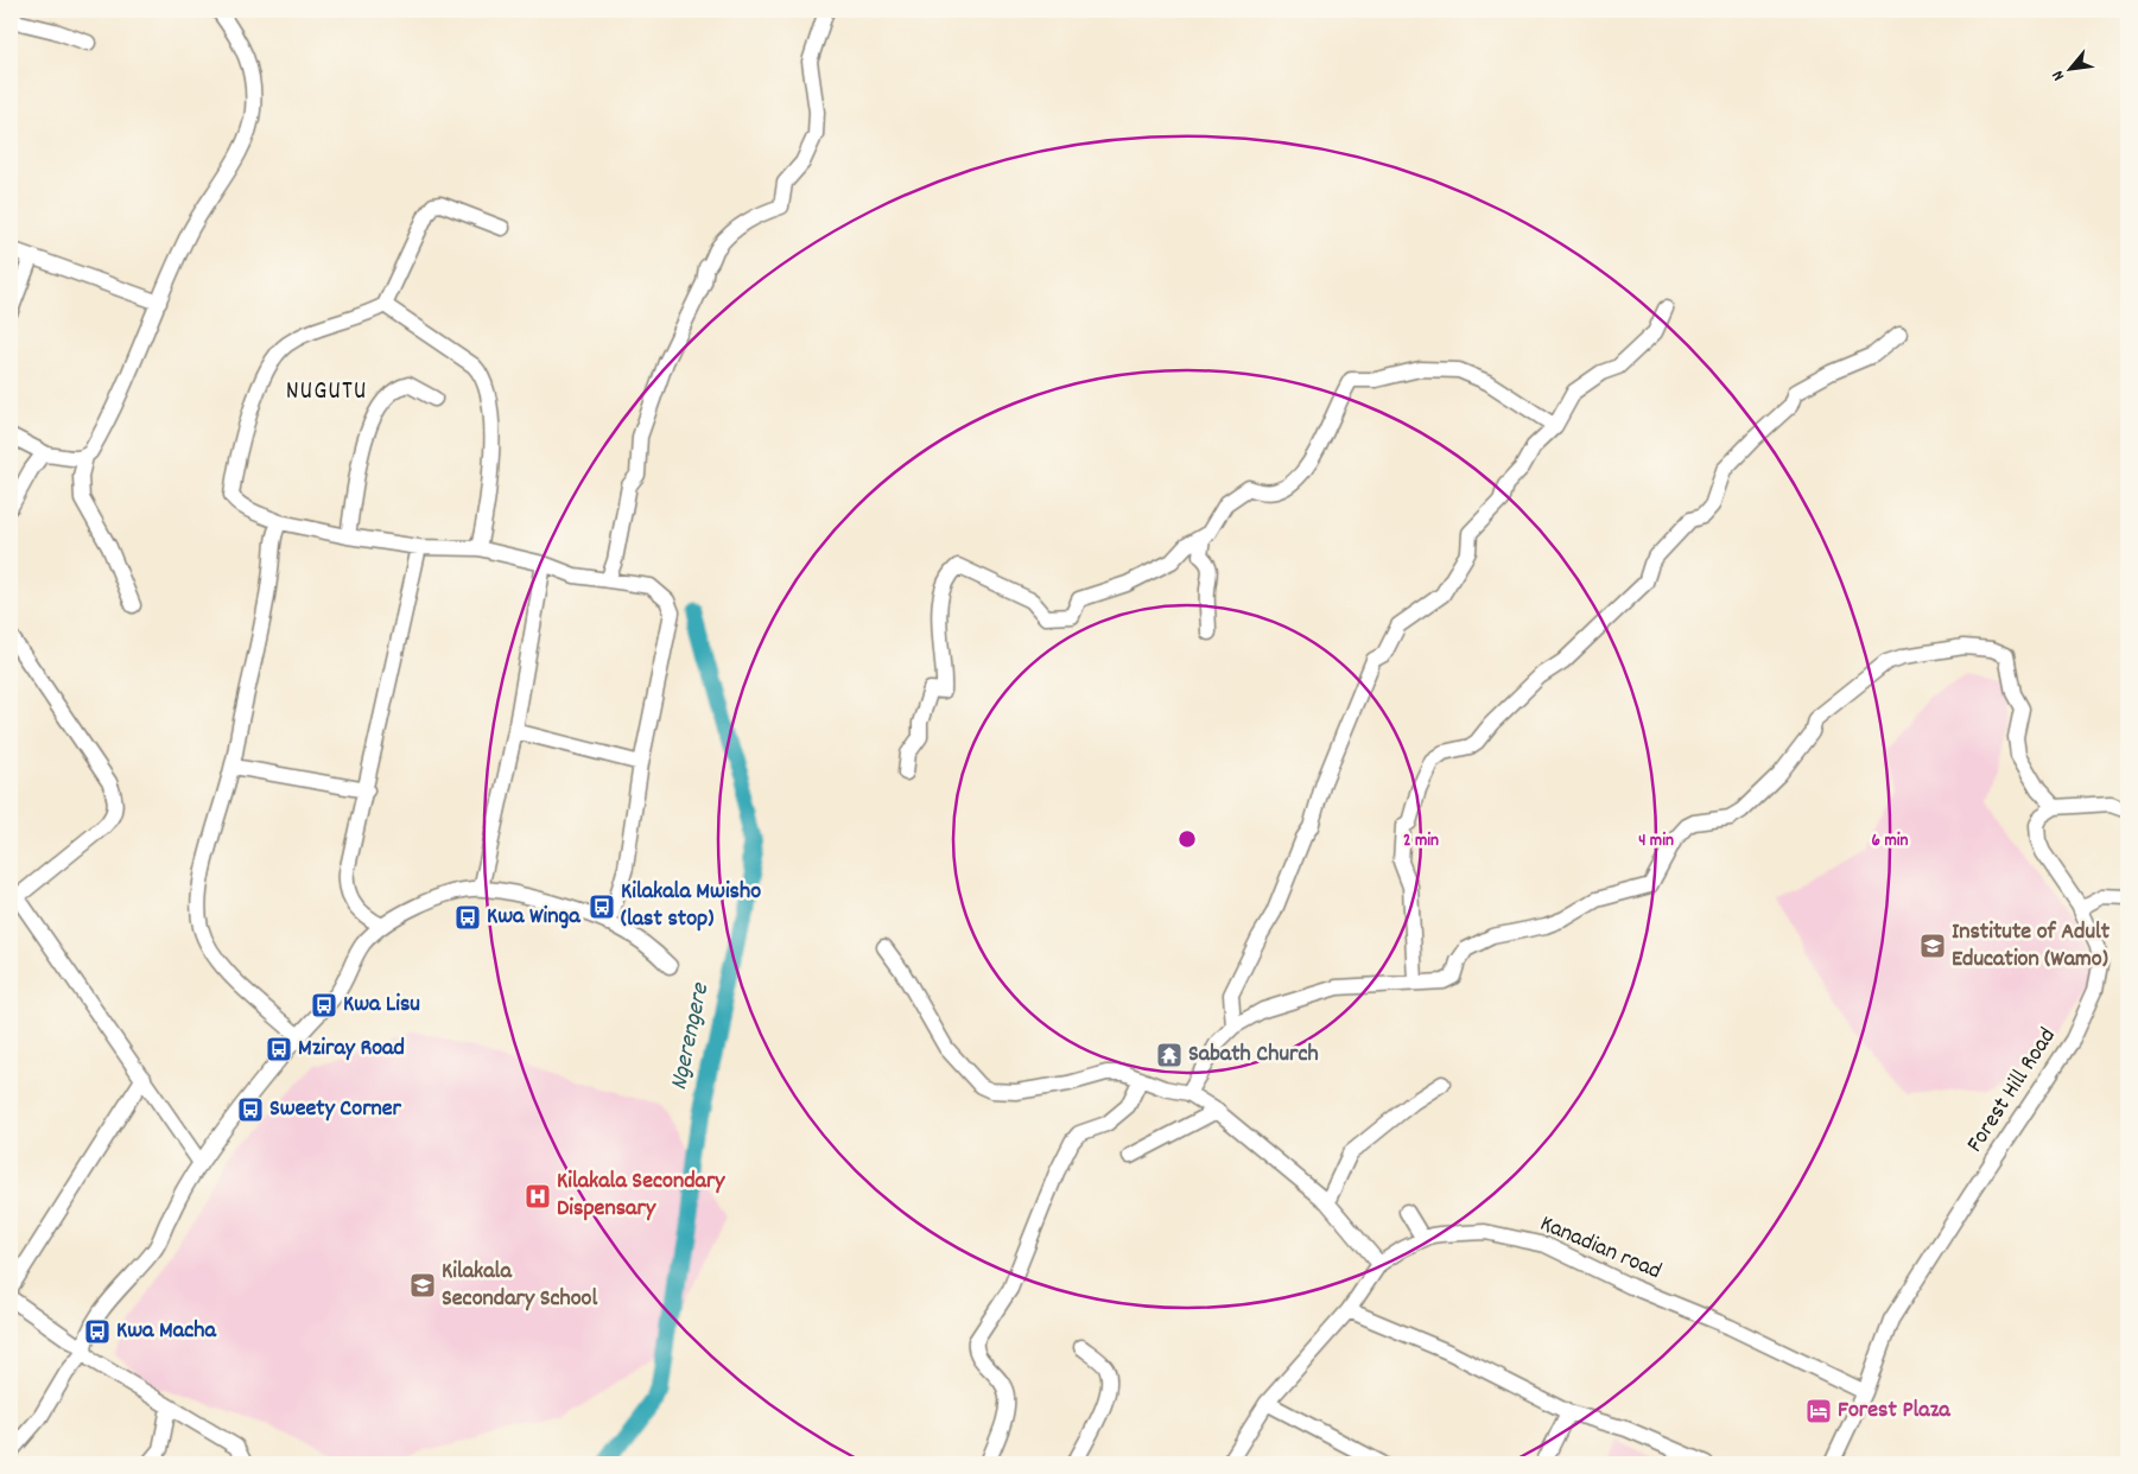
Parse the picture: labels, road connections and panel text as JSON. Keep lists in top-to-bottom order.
{
  "streets": {
    "street": ["Forest Hill Road", "Kanadian road"]
  },
  "crossings": [
    ["Forest Hill Road", "Kanadian road"]
  ],
  "districts": ["NUGUTU"],
  "water": ["Ngerengere"],
  "places": {
    "bus stop": [
      "Kilakala Mwisho (last stop)",
      "Kwa Winga",
      "Kwa Lisu",
      "Mziray Road",
      "Sweety Corner",
      "Kwa Macha"
    ],
    "school or university": ["Institute of Adult Education (Wamo)", "Kilakala Secondary School"],
    "temple": ["Sabath Church"],
    "hospital": ["Kilakala Secondary Dispensary"],
    "hotel": ["Forest Plaza"]
  },
  "north": "bottom left",
  "rings": ["2 min", "4 min", "6 min"]
}
